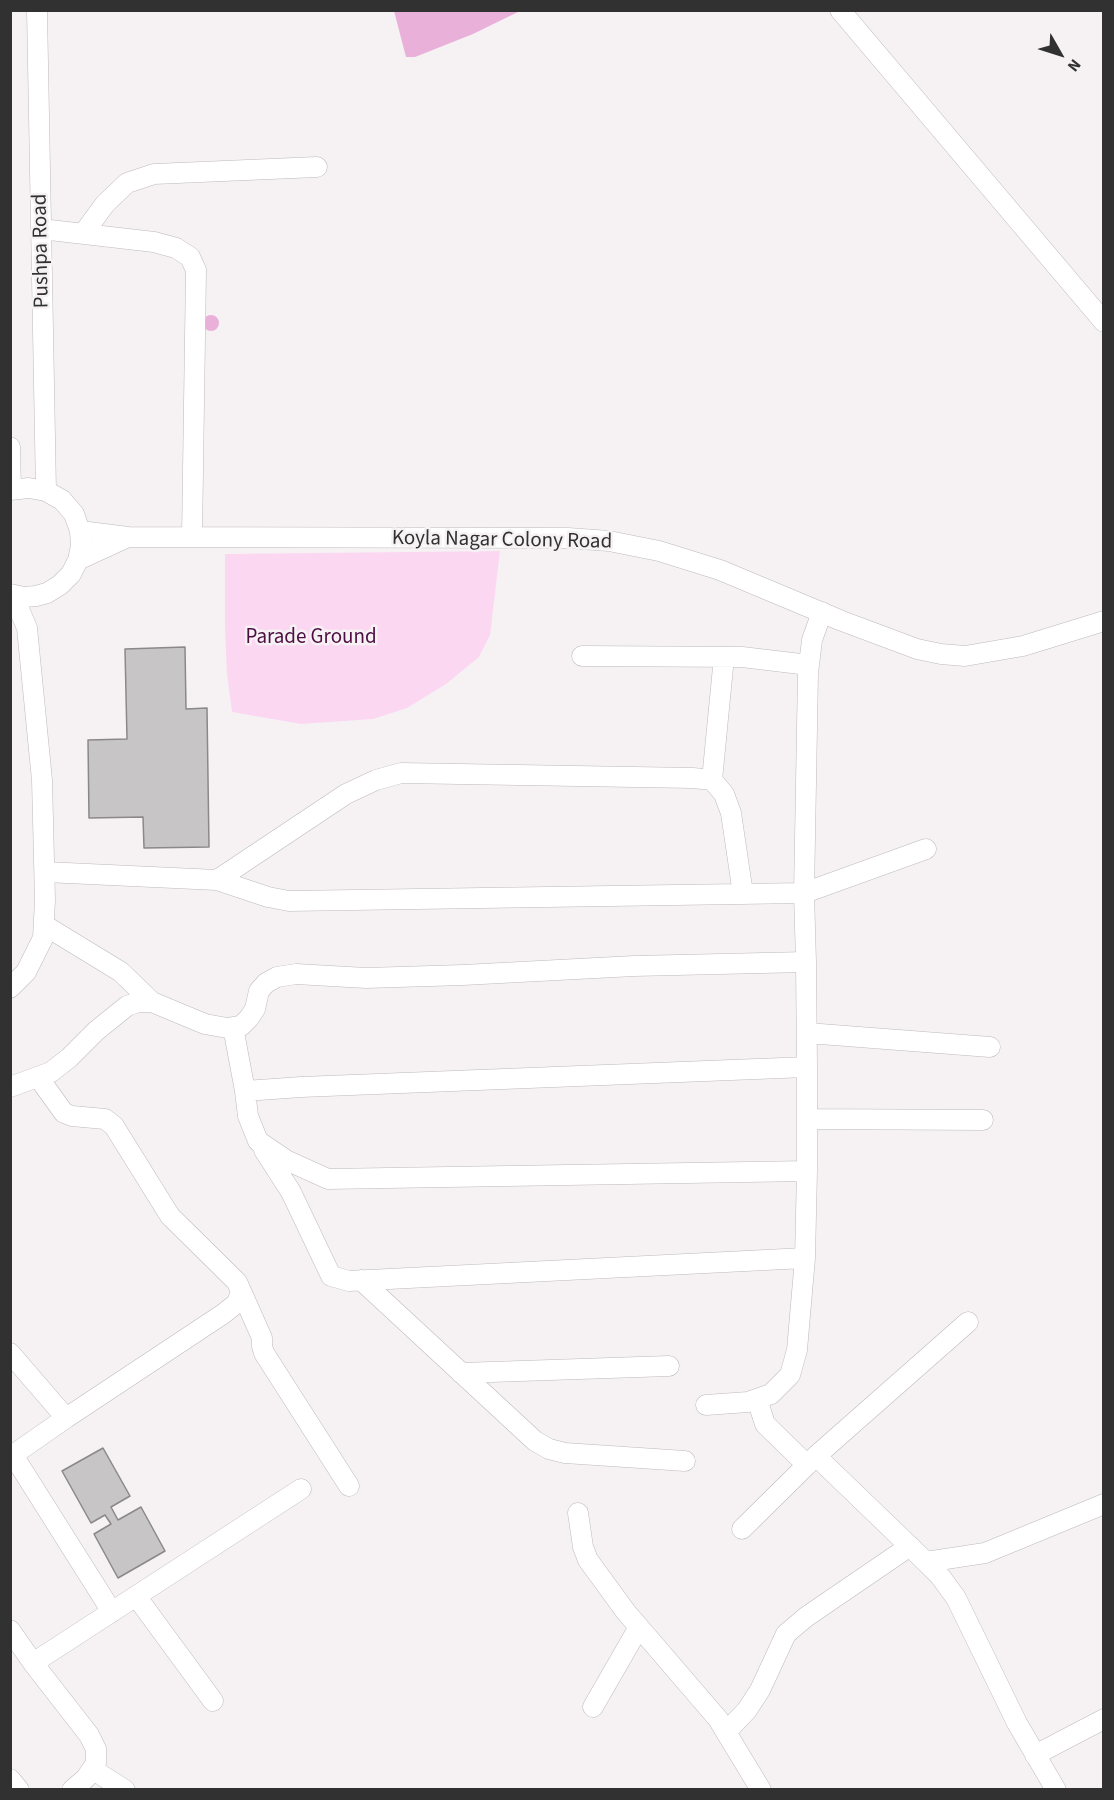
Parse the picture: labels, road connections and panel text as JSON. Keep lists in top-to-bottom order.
{
  "streets": {
    "street": ["Pushpa Road", "Koyla Nagar Colony Road"]
  },
  "parks": ["Parade Ground"],
  "north": "bottom right"
}
